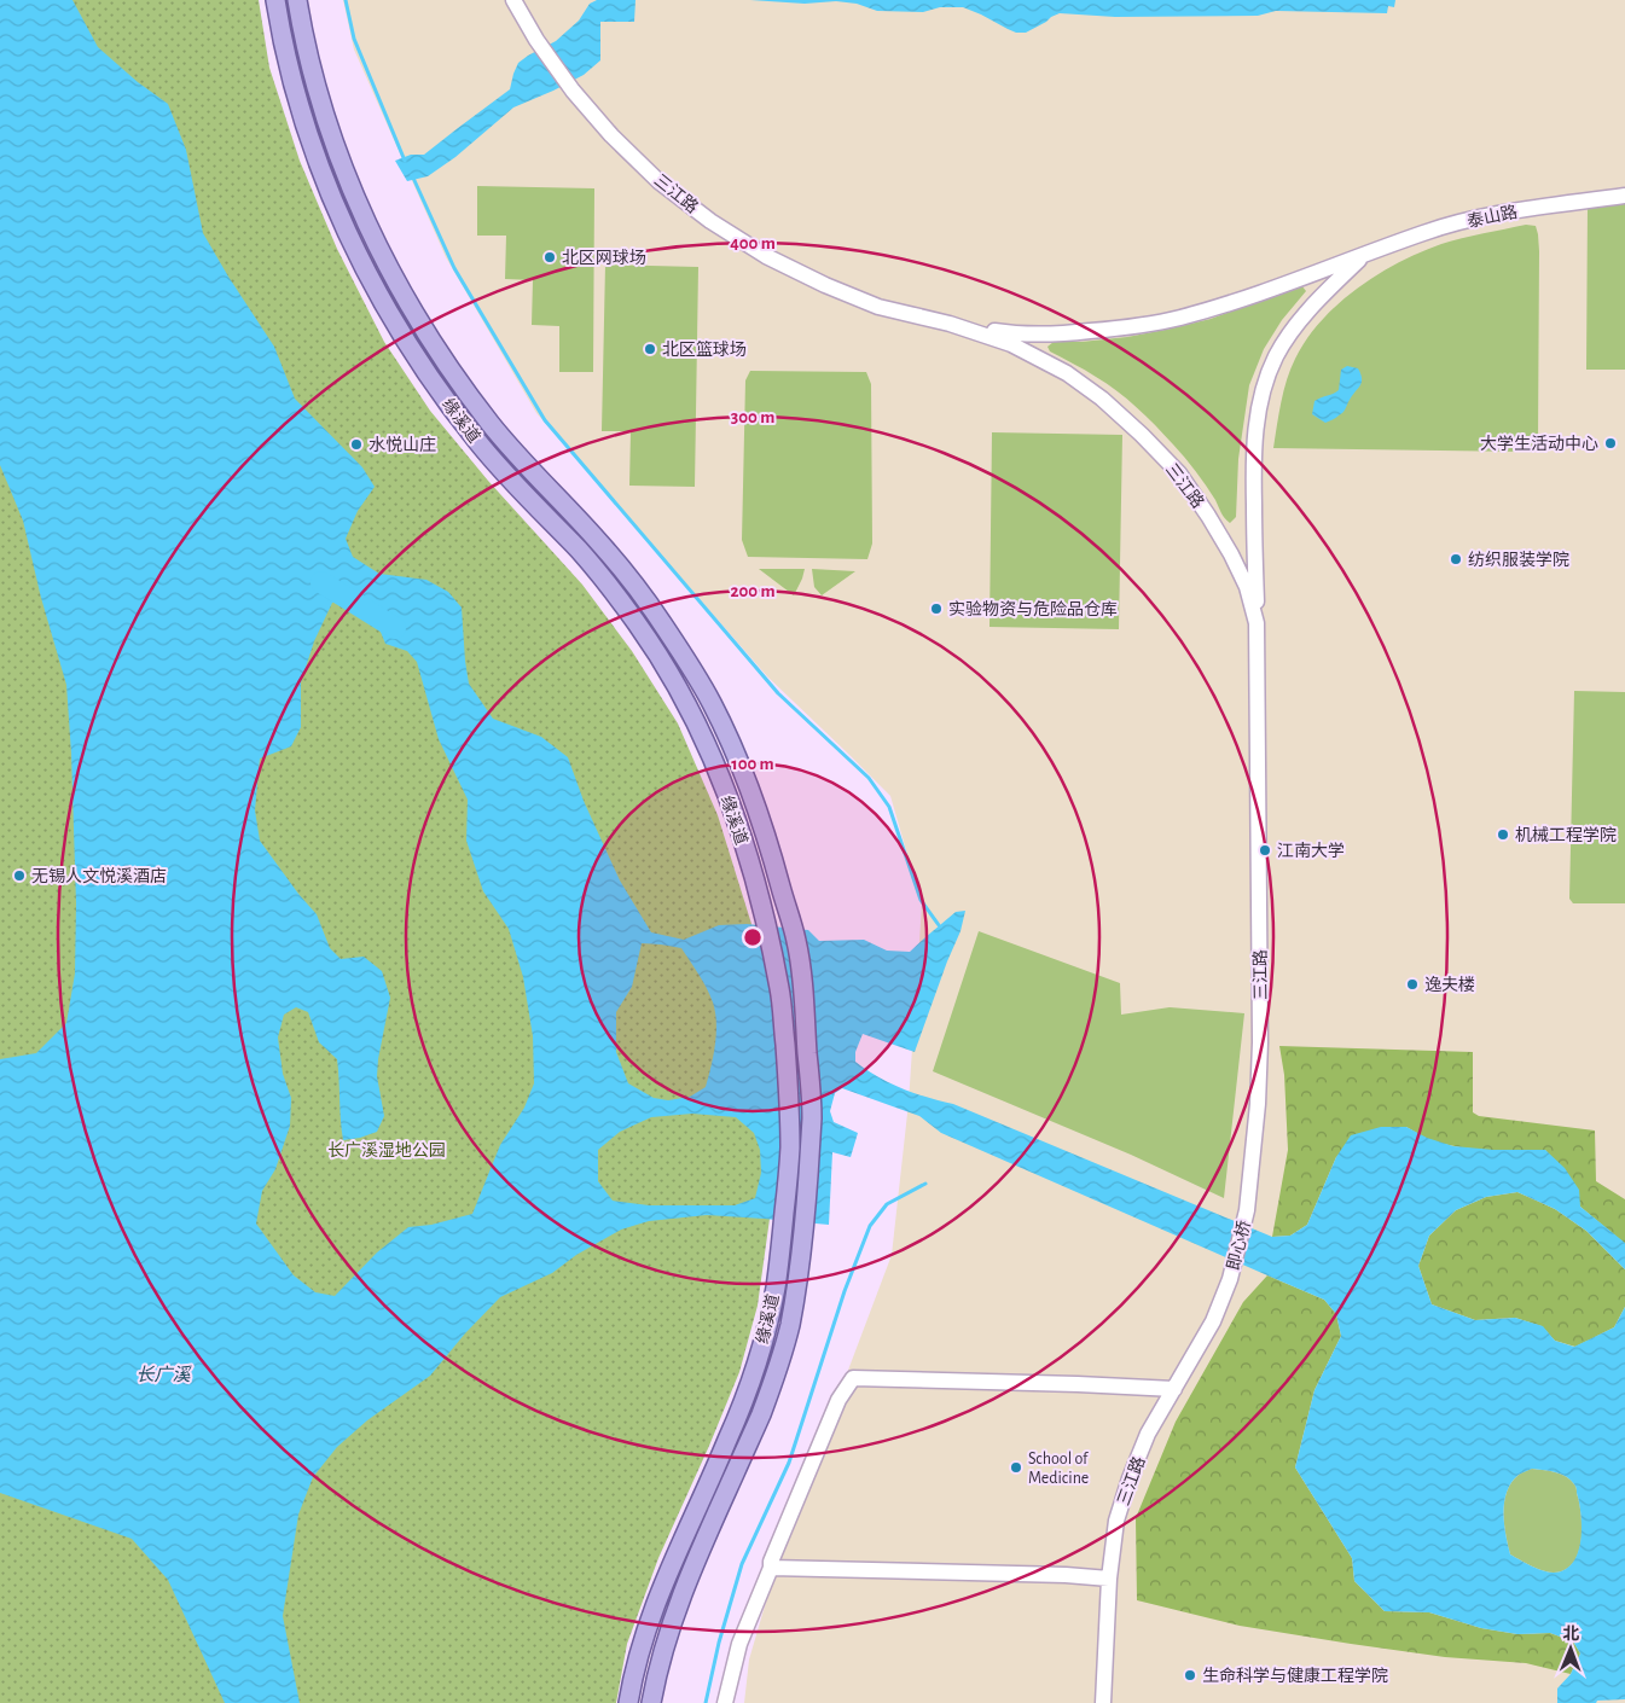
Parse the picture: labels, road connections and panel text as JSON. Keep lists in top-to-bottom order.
{
  "streets": {
    "main road": ["缘溪道"],
    "street": ["三江路", "泰山路", "即心桥"]
  },
  "crossings": [
    ["三江路", "泰山路"],
    ["三江路", "即心桥"]
  ],
  "water": ["长广溪"],
  "parks": ["长广溪湿地公园"],
  "places": [
    "北区网球场",
    "北区篮球场",
    "大学生活动中心",
    "水悦山庄",
    "纺织服装学院",
    "实验物资与危险品仓库",
    "机械工程学院",
    "江南大学",
    "无锡人文悦溪酒店",
    "逸夫楼",
    "School of Medicine",
    "生命科学与健康工程学院"
  ],
  "north": "top",
  "rings": [
    "400 m",
    "300 m",
    "200 m",
    "100 m"
  ]
}
